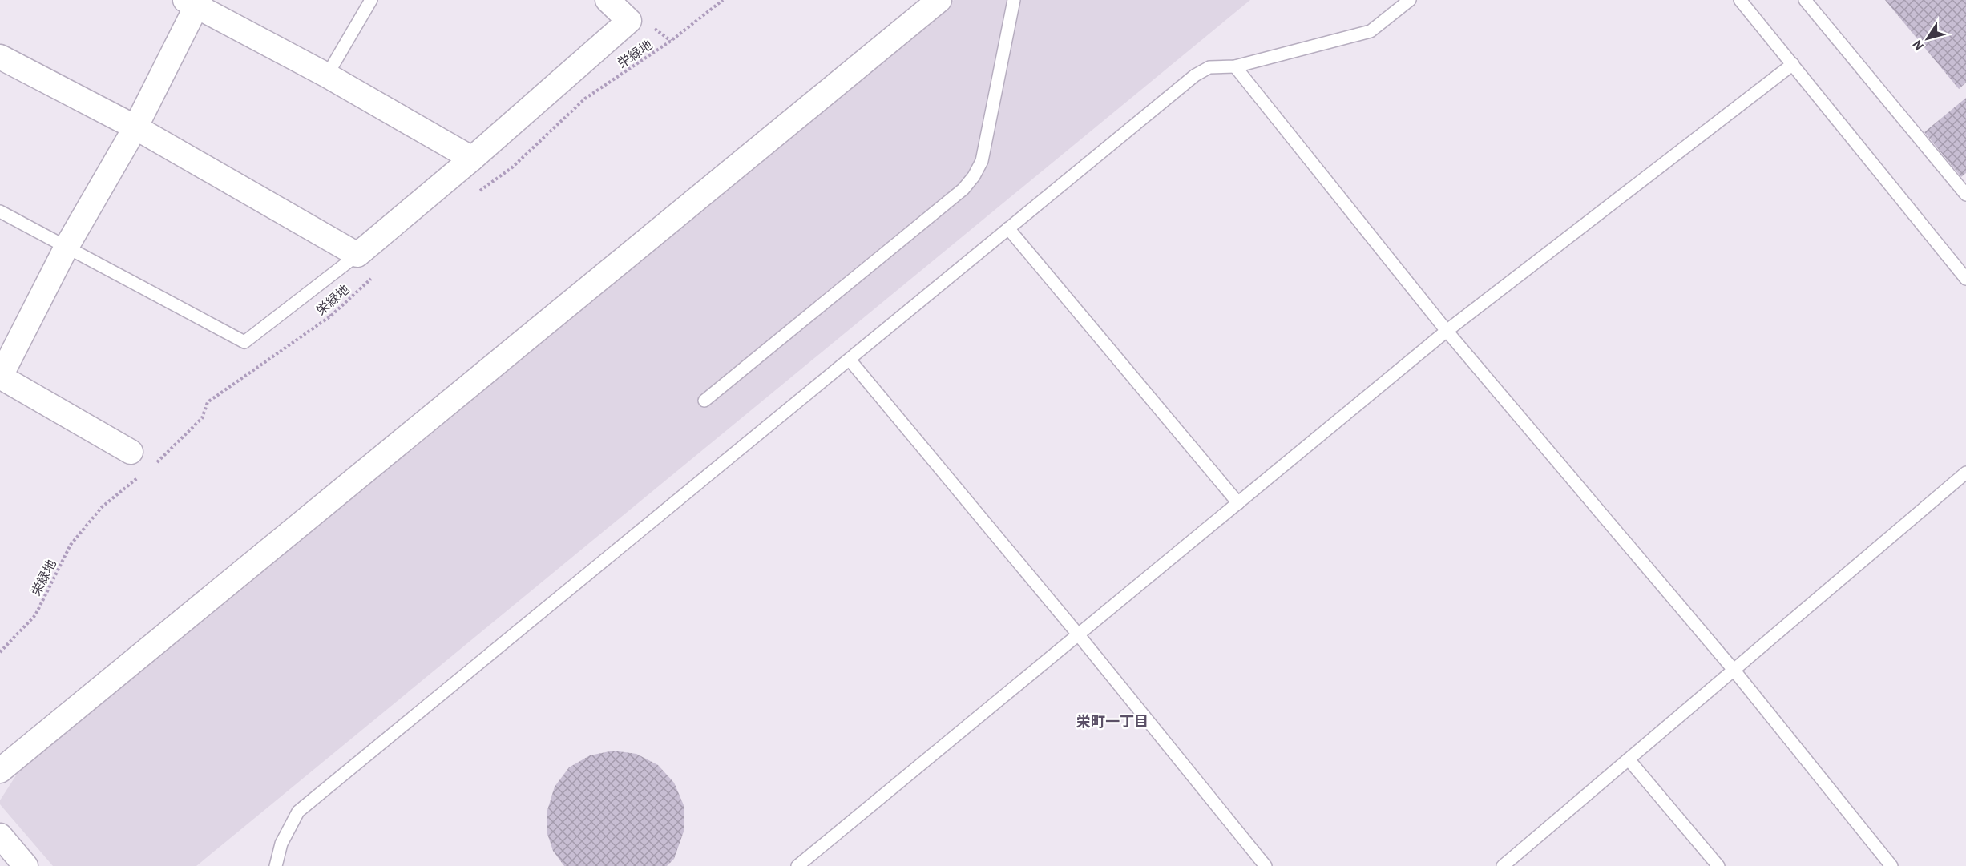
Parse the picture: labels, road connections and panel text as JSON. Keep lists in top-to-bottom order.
{
  "streets": {
    "path": ["栄緑地"]
  },
  "districts": ["栄町一丁目"],
  "north": "bottom left"
}
